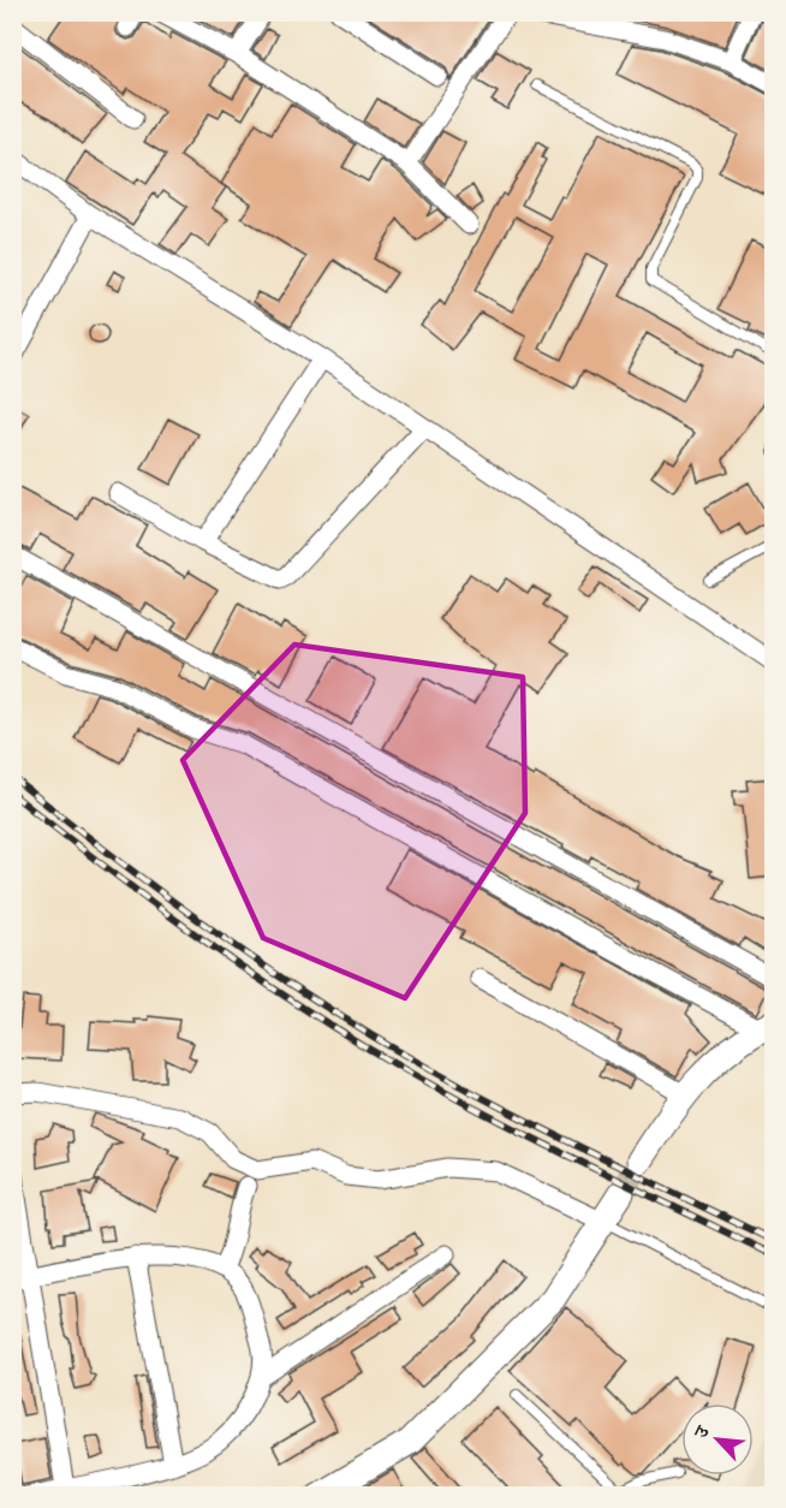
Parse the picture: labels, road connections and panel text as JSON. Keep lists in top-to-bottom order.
{
  "north": "top left"
}
